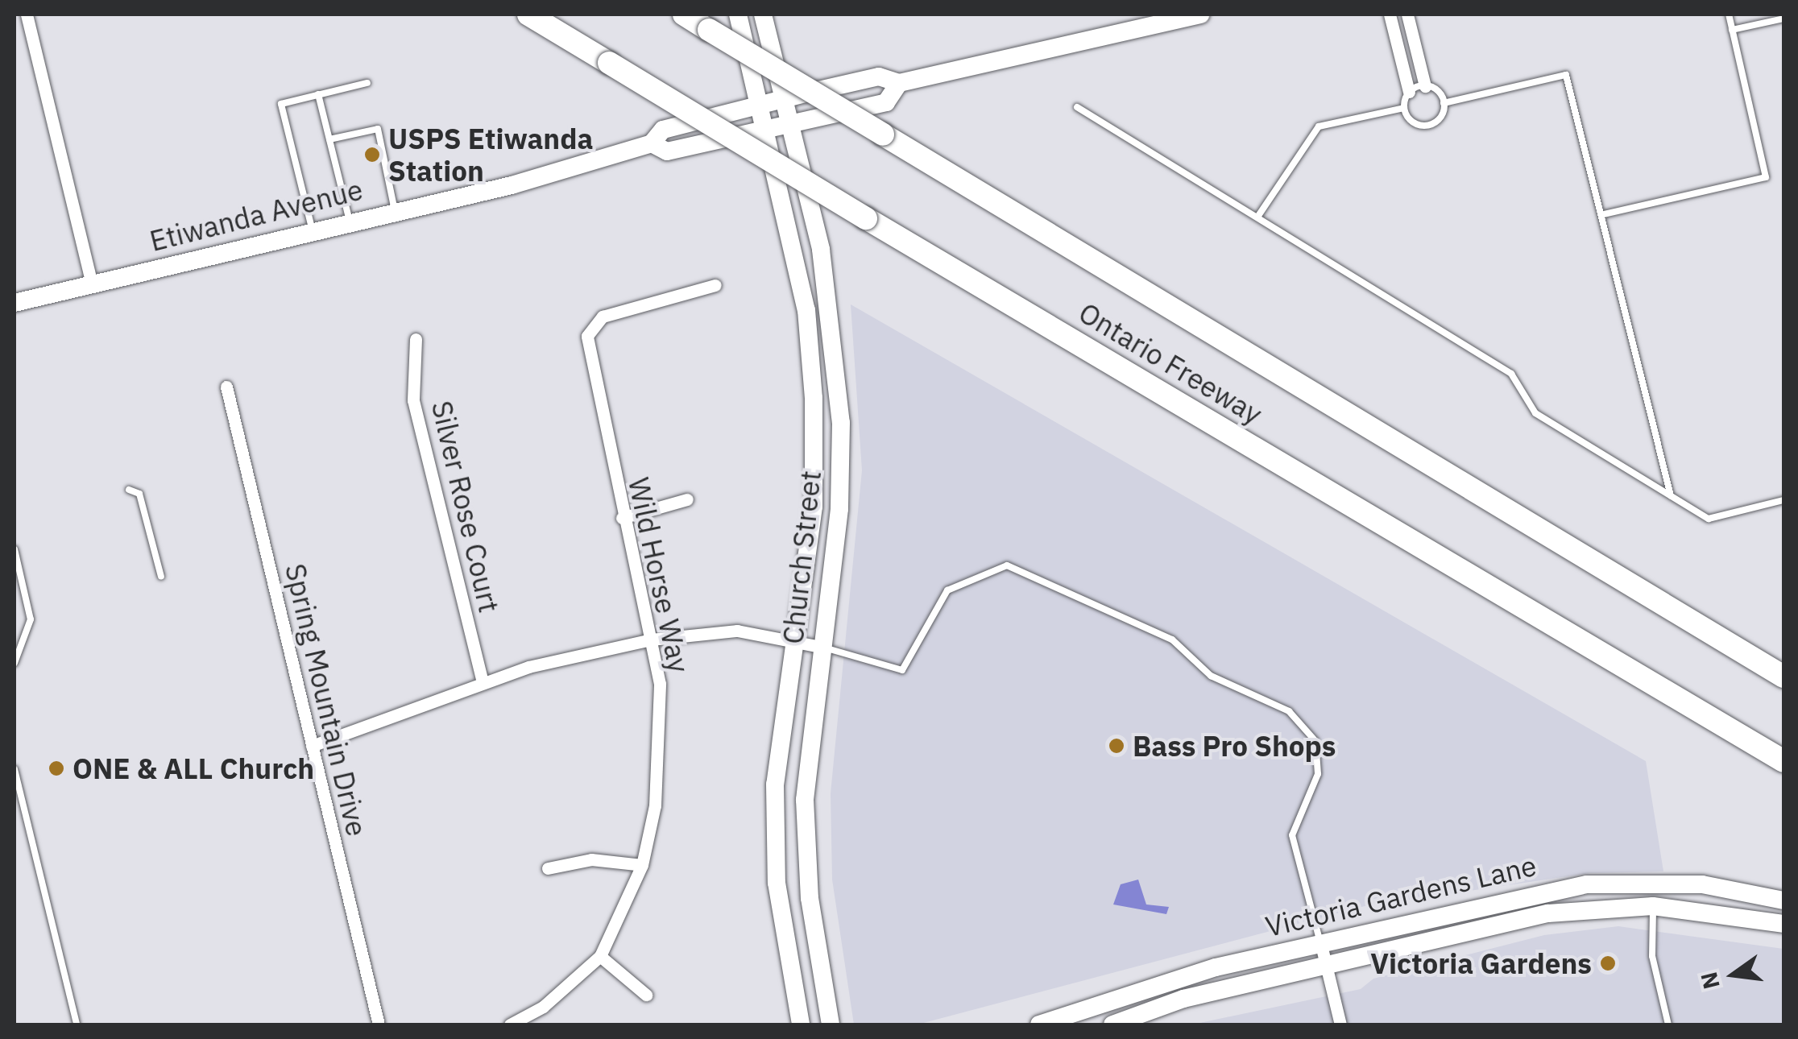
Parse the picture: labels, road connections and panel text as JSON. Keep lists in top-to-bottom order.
{
  "streets": {
    "highway": ["Ontario Freeway"],
    "main road": ["Etiwanda Avenue", "Church Street", "Victoria Gardens Lane"],
    "street": ["Silver Rose Court", "Wild Horse Way", "Spring Mountain Drive"]
  },
  "crossings": [
    ["Etiwanda Avenue", "Church Street"]
  ],
  "places": [
    "USPS Etiwanda Station",
    "Bass Pro Shops",
    "ONE & ALL Church",
    "Victoria Gardens"
  ],
  "north": "left"
}
